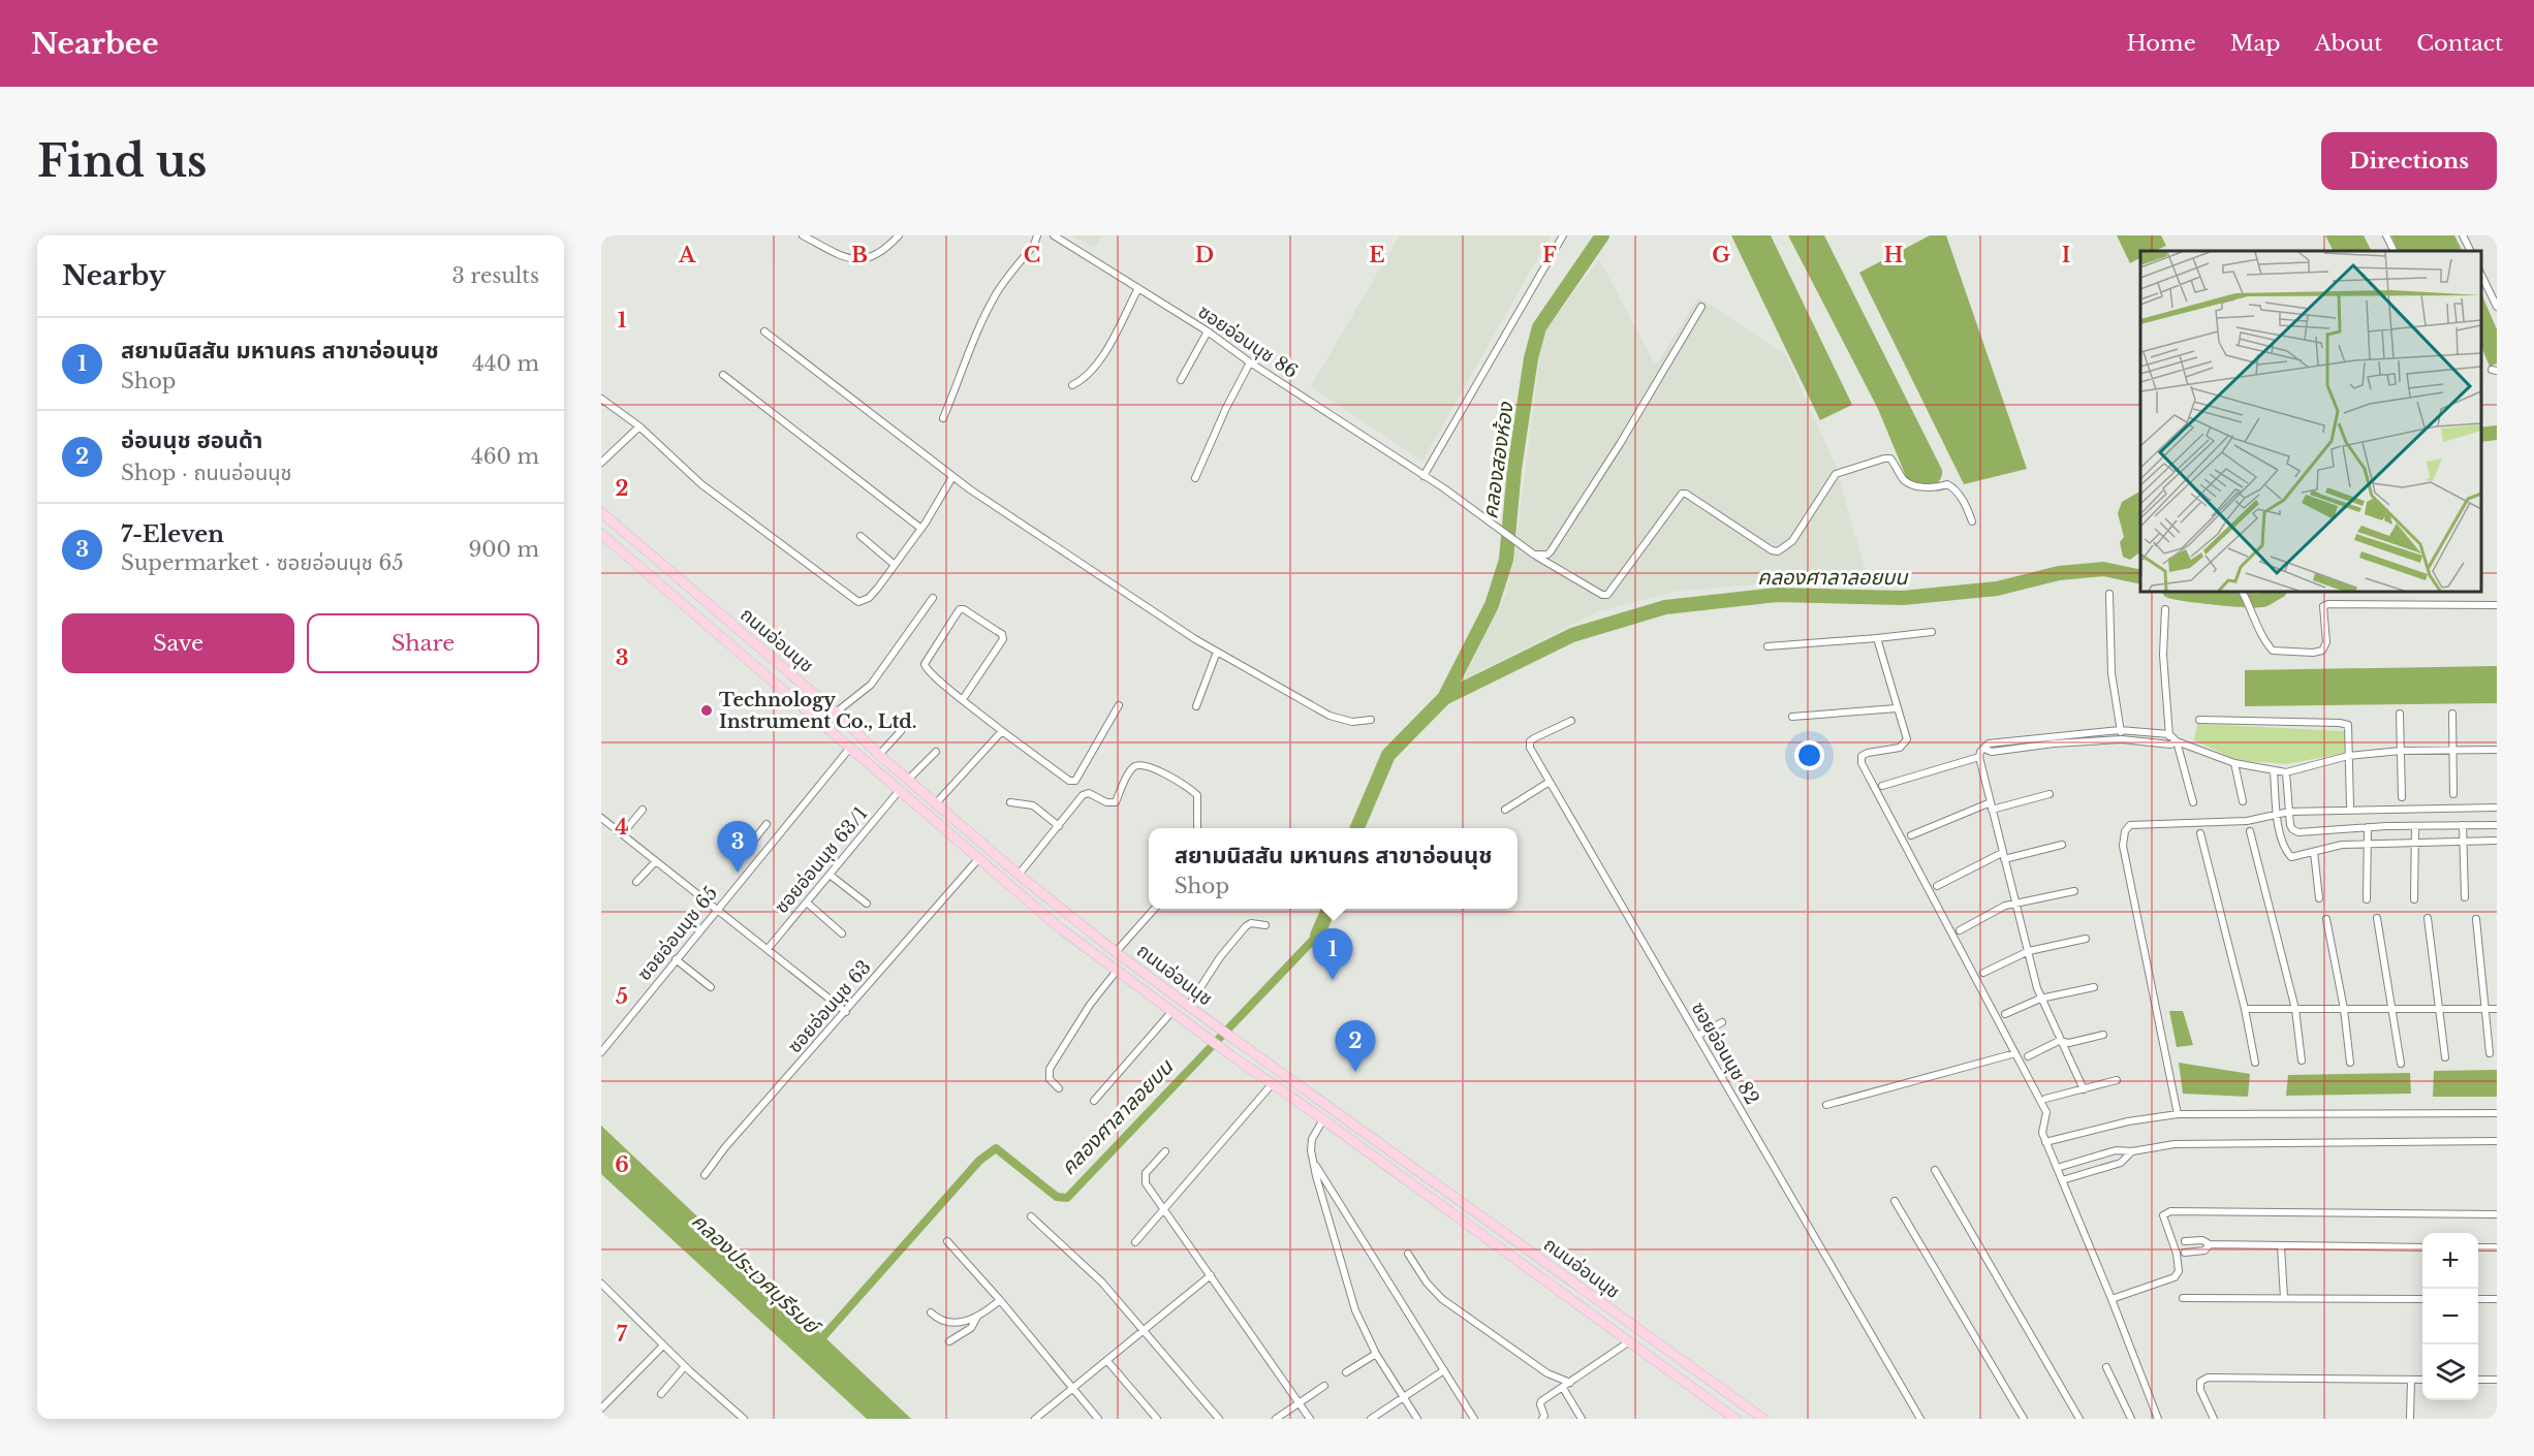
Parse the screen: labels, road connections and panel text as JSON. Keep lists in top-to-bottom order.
{
  "streets": {
    "main road": ["ถนนอ่อนนุช"],
    "street": [
      "ซอยอ่อนนุช 86",
      "ซอยอ่อนนุช 63/1",
      "ซอยอ่อนนุช 65",
      "ซอยอ่อนนุช 63",
      "ซอยอ่อนนุช 82"
    ]
  },
  "crossings": [
    ["ถนนอ่อนนุช", "ซอยอ่อนนุช 63/1"],
    ["ถนนอ่อนนุช", "ซอยอ่อนนุช 65"],
    ["ถนนอ่อนนุช", "ซอยอ่อนนุช 63"]
  ],
  "water": ["คลองสองห้อง", "คลองศาลาลอยบน", "คลองประเวศบุรีรมย์"],
  "places": ["Technology Instrument Co., Ltd."],
  "page": {
    "header": "Nearbee",
    "nav": [
      "Home",
      "Map",
      "About",
      "Contact"
    ],
    "buttons": [
      "Directions",
      ["Save", "Share"]
    ],
    "title": "Find us",
    "heading": ["Nearby", "3 results"],
    "list": [
      {
        "mark": "1",
        "name": "สยามนิสสัน มหานคร สาขาอ่อนนุช",
        "note": "Shop",
        "value": "440 m"
      },
      {
        "mark": "2",
        "name": "อ่อนนุช ฮอนด้า",
        "note": "Shop · ถนนอ่อนนุช",
        "value": "460 m"
      },
      {
        "mark": "3",
        "name": "7-Eleven",
        "note": "Supermarket · ซอยอ่อนนุช 65",
        "value": "900 m"
      }
    ],
    "pins": ["3", "1", "2"],
    "popup": ["สยามนิสสัน มหานคร สาขาอ่อนนุช", "Shop"],
    "map_buttons": ["+", "−"]
  },
  "grid": {
    "columns": [
      "A",
      "B",
      "C",
      "D",
      "E",
      "F",
      "G",
      "H",
      "I"
    ],
    "rows": [
      "1",
      "2",
      "3",
      "4",
      "5",
      "6",
      "7"
    ]
  }
}
